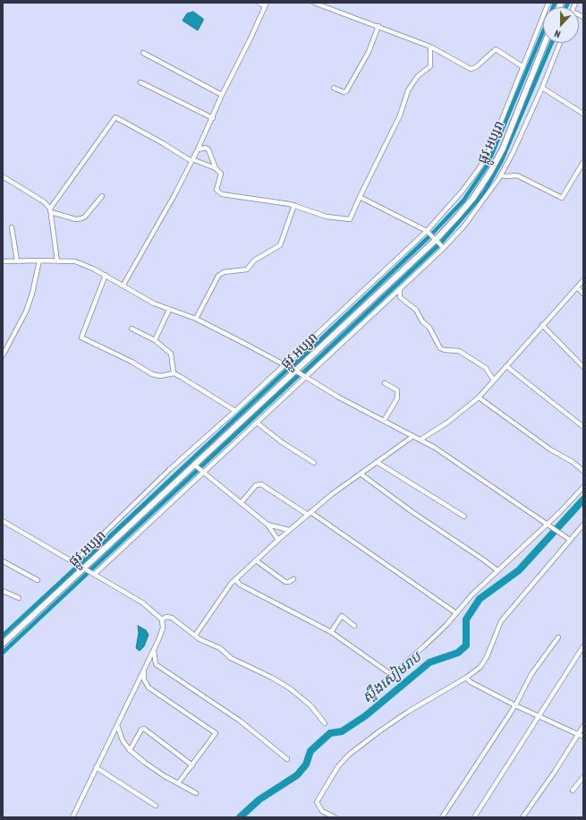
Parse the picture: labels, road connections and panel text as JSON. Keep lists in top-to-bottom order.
{
  "streets": {
    "street": ["ផ្លូវ អប្សរា"]
  },
  "water": ["ស្ទឹងសៀមរាប"],
  "north": "bottom"
}
